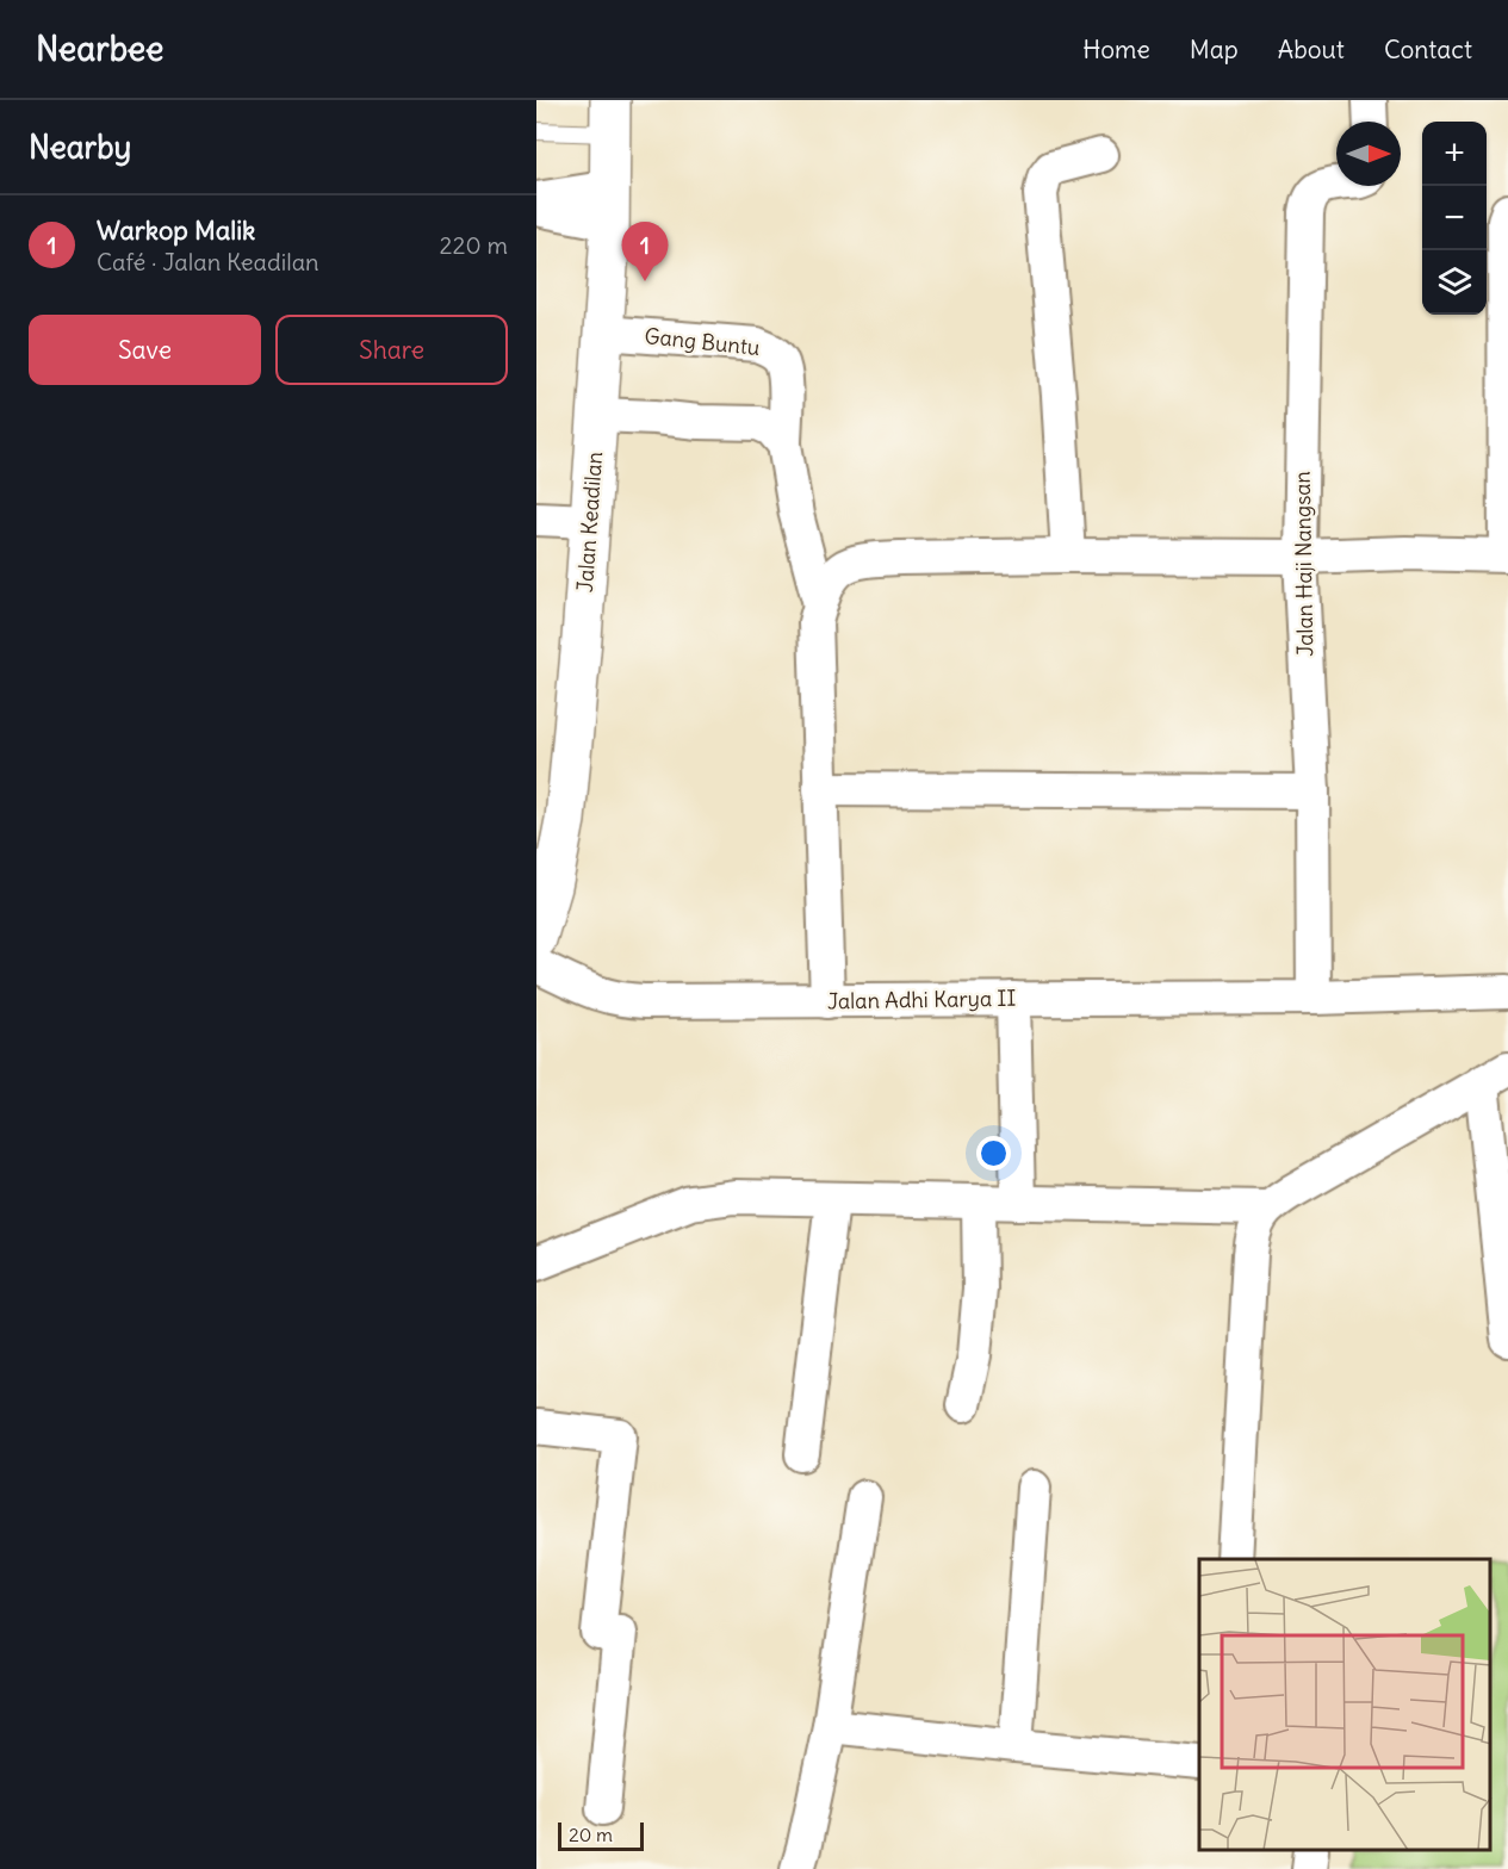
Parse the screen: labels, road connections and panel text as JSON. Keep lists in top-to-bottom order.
{
  "streets": {
    "main road": ["Jalan Keadilan"],
    "street": ["Gang Buntu", "Jalan Haji Nangsan", "Jalan Adhi Karya II"]
  },
  "crossings": [
    ["Gang Buntu", "Jalan Keadilan"],
    ["Jalan Haji Nangsan", "Jalan Adhi Karya II"]
  ],
  "scale_bar": "20 m",
  "north": "right",
  "page": {
    "header": "Nearbee",
    "nav": [
      "Home",
      "Map",
      "About",
      "Contact"
    ],
    "heading": "Nearby",
    "map_buttons": ["+", "−"],
    "list": [
      {
        "mark": "1",
        "name": "Warkop Malik",
        "note": "Café · Jalan Keadilan",
        "value": "220 m"
      }
    ],
    "pins": "1",
    "buttons": ["Save", "Share"],
    "scale": "20 m"
  }
}
